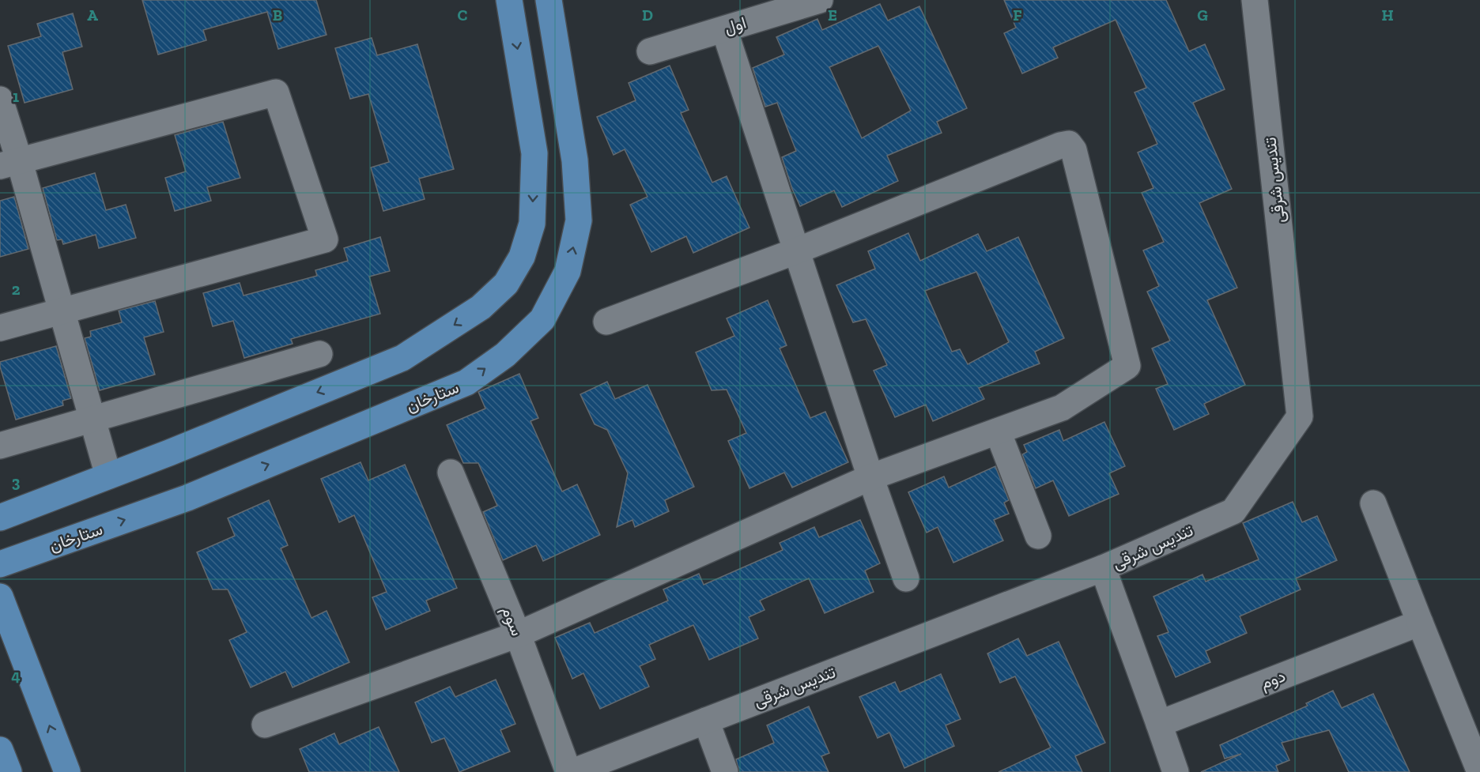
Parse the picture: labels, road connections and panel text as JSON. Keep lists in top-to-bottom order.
{
  "streets": {
    "main road": ["ستارخان"],
    "street": [
      "اول",
      "تندیس شرقی",
      "سوم",
      "دوم"
    ]
  },
  "crossings": [
    ["تندیس شرقی", "سوم"]
  ],
  "one_way": ["ستارخان"],
  "grid": {
    "columns": [
      "A",
      "B",
      "C",
      "D",
      "E",
      "F",
      "G",
      "H"
    ],
    "rows": [
      "1",
      "2",
      "3",
      "4"
    ]
  }
}
